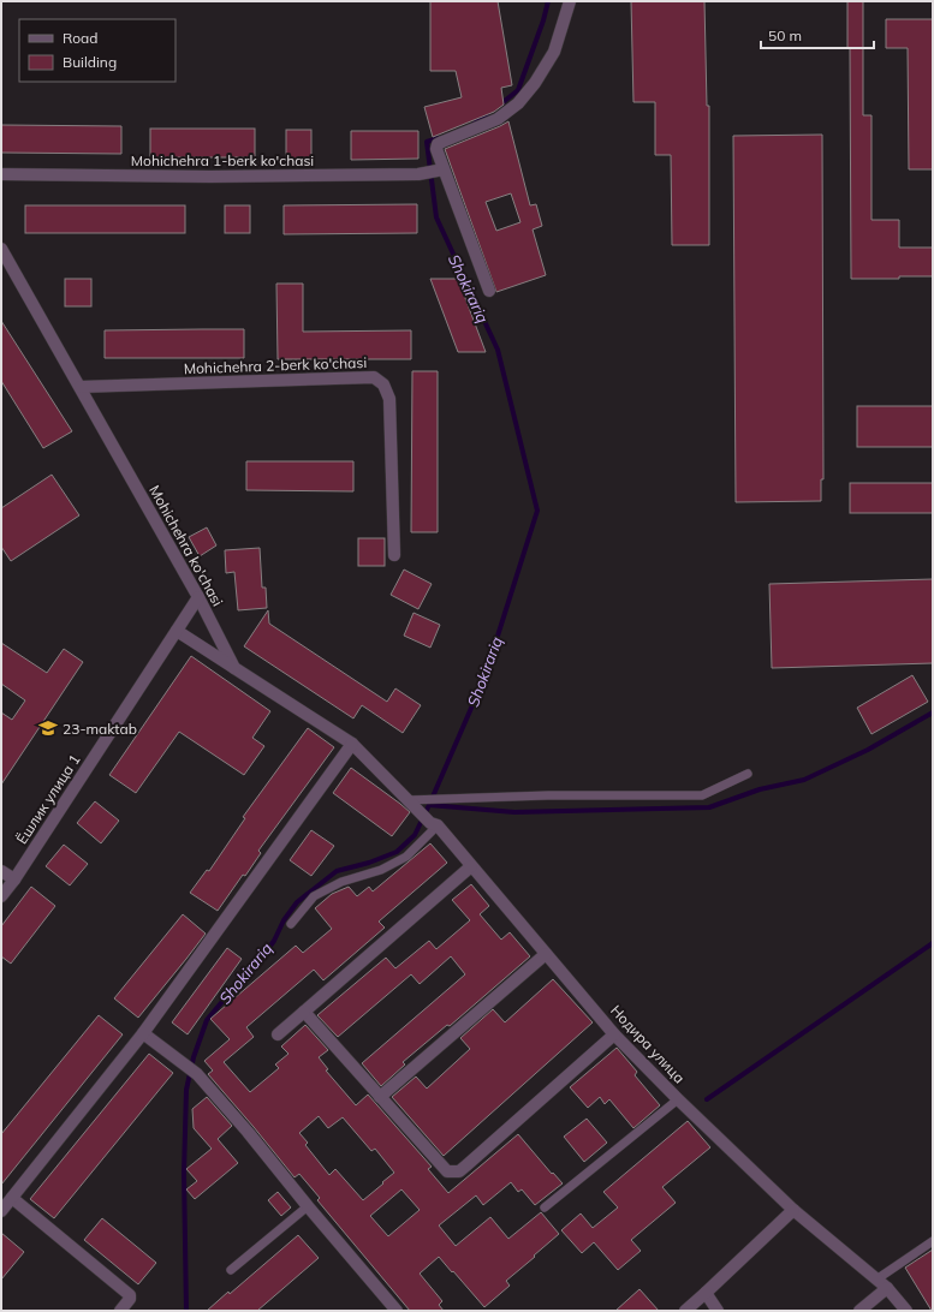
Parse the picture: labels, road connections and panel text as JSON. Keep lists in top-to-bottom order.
{
  "streets": {
    "street": [
      "Mohichehra 1-berk ko'chasi",
      "Mohichehra 2-berk ko'chasi",
      "Mohichehra ko'chasi",
      "Ёшлик улица 1",
      "Нодира улица"
    ]
  },
  "crossings": [
    ["Mohichehra 2-berk ko'chasi", "Mohichehra ko'chasi"],
    ["Mohichehra ko'chasi", "Ёшлик улица 1"],
    ["Mohichehra ko'chasi", "Нодира улица"]
  ],
  "water": ["Shokirariq"],
  "places": {
    "school or university": ["23-maktab"]
  },
  "legend": ["Road", "Building"],
  "scale_bar": "50 m"
}
